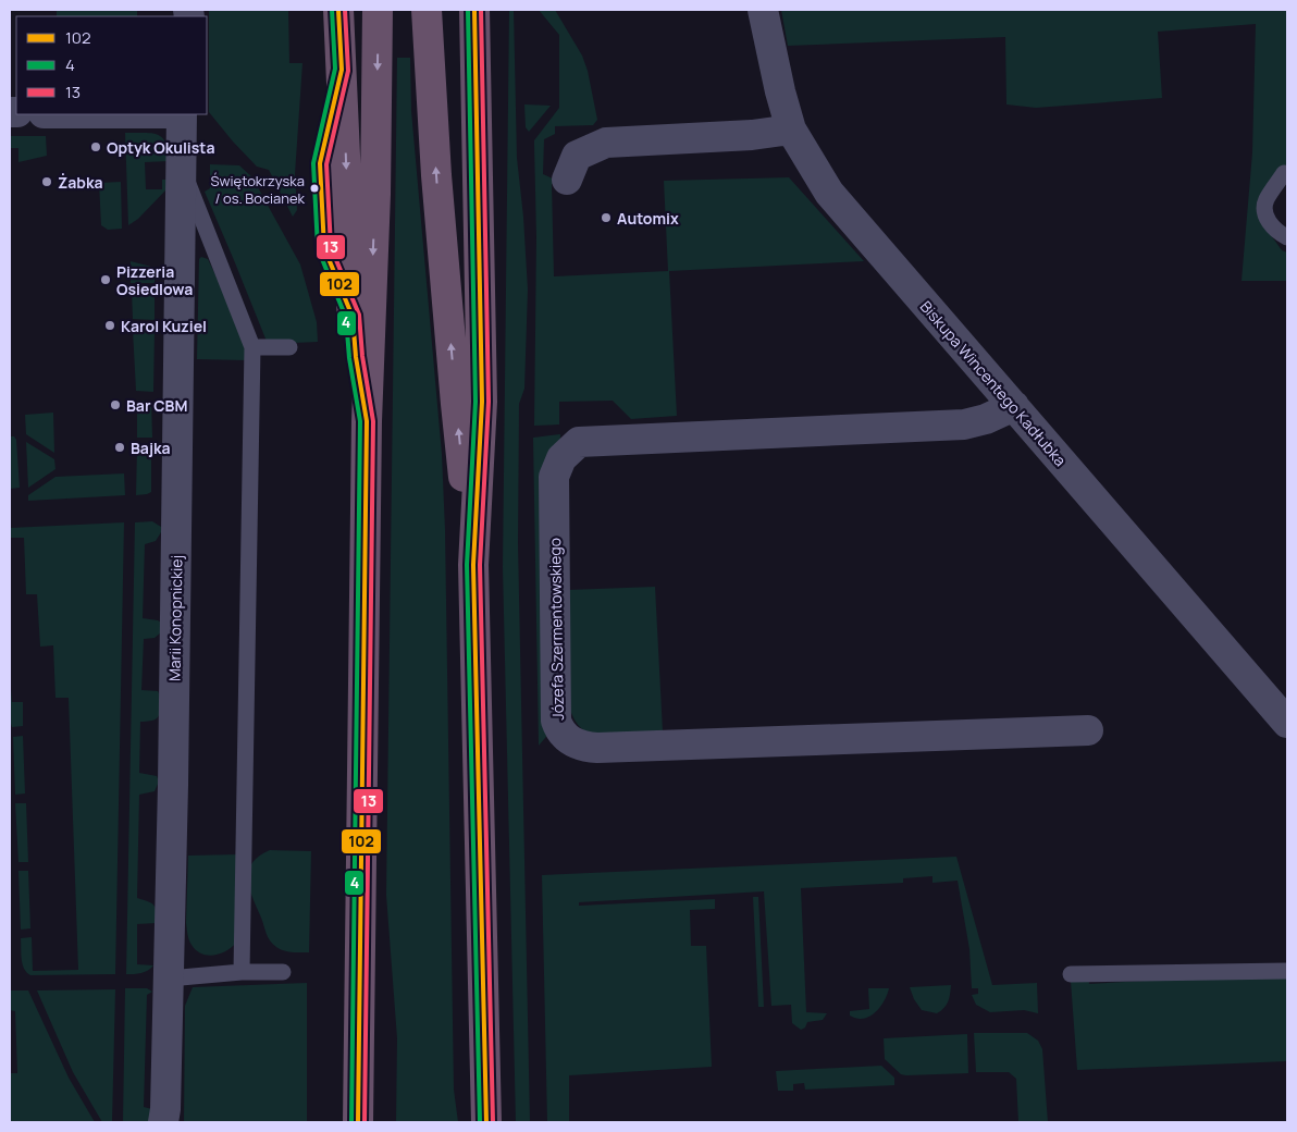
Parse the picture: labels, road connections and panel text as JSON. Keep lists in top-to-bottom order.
{
  "streets": {
    "street": ["Biskupa Wincentego Kadłubka", "Marii Konopnickiej", "Józefa Szermentowskiego"]
  },
  "crossings": [
    ["Biskupa Wincentego Kadłubka", "Józefa Szermentowskiego"]
  ],
  "places": [
    "Optyk Okulista",
    "Żabka",
    "Świętokrzyska / os. Bocianek",
    "Automix",
    "Pizzeria Osiedlowa",
    "Karol Kuziel",
    "Bar CBM",
    "Bajka"
  ],
  "lines": ["transit line 102", "transit line 4", "transit line 13"],
  "legend": ["102", "4", "13"]
}
